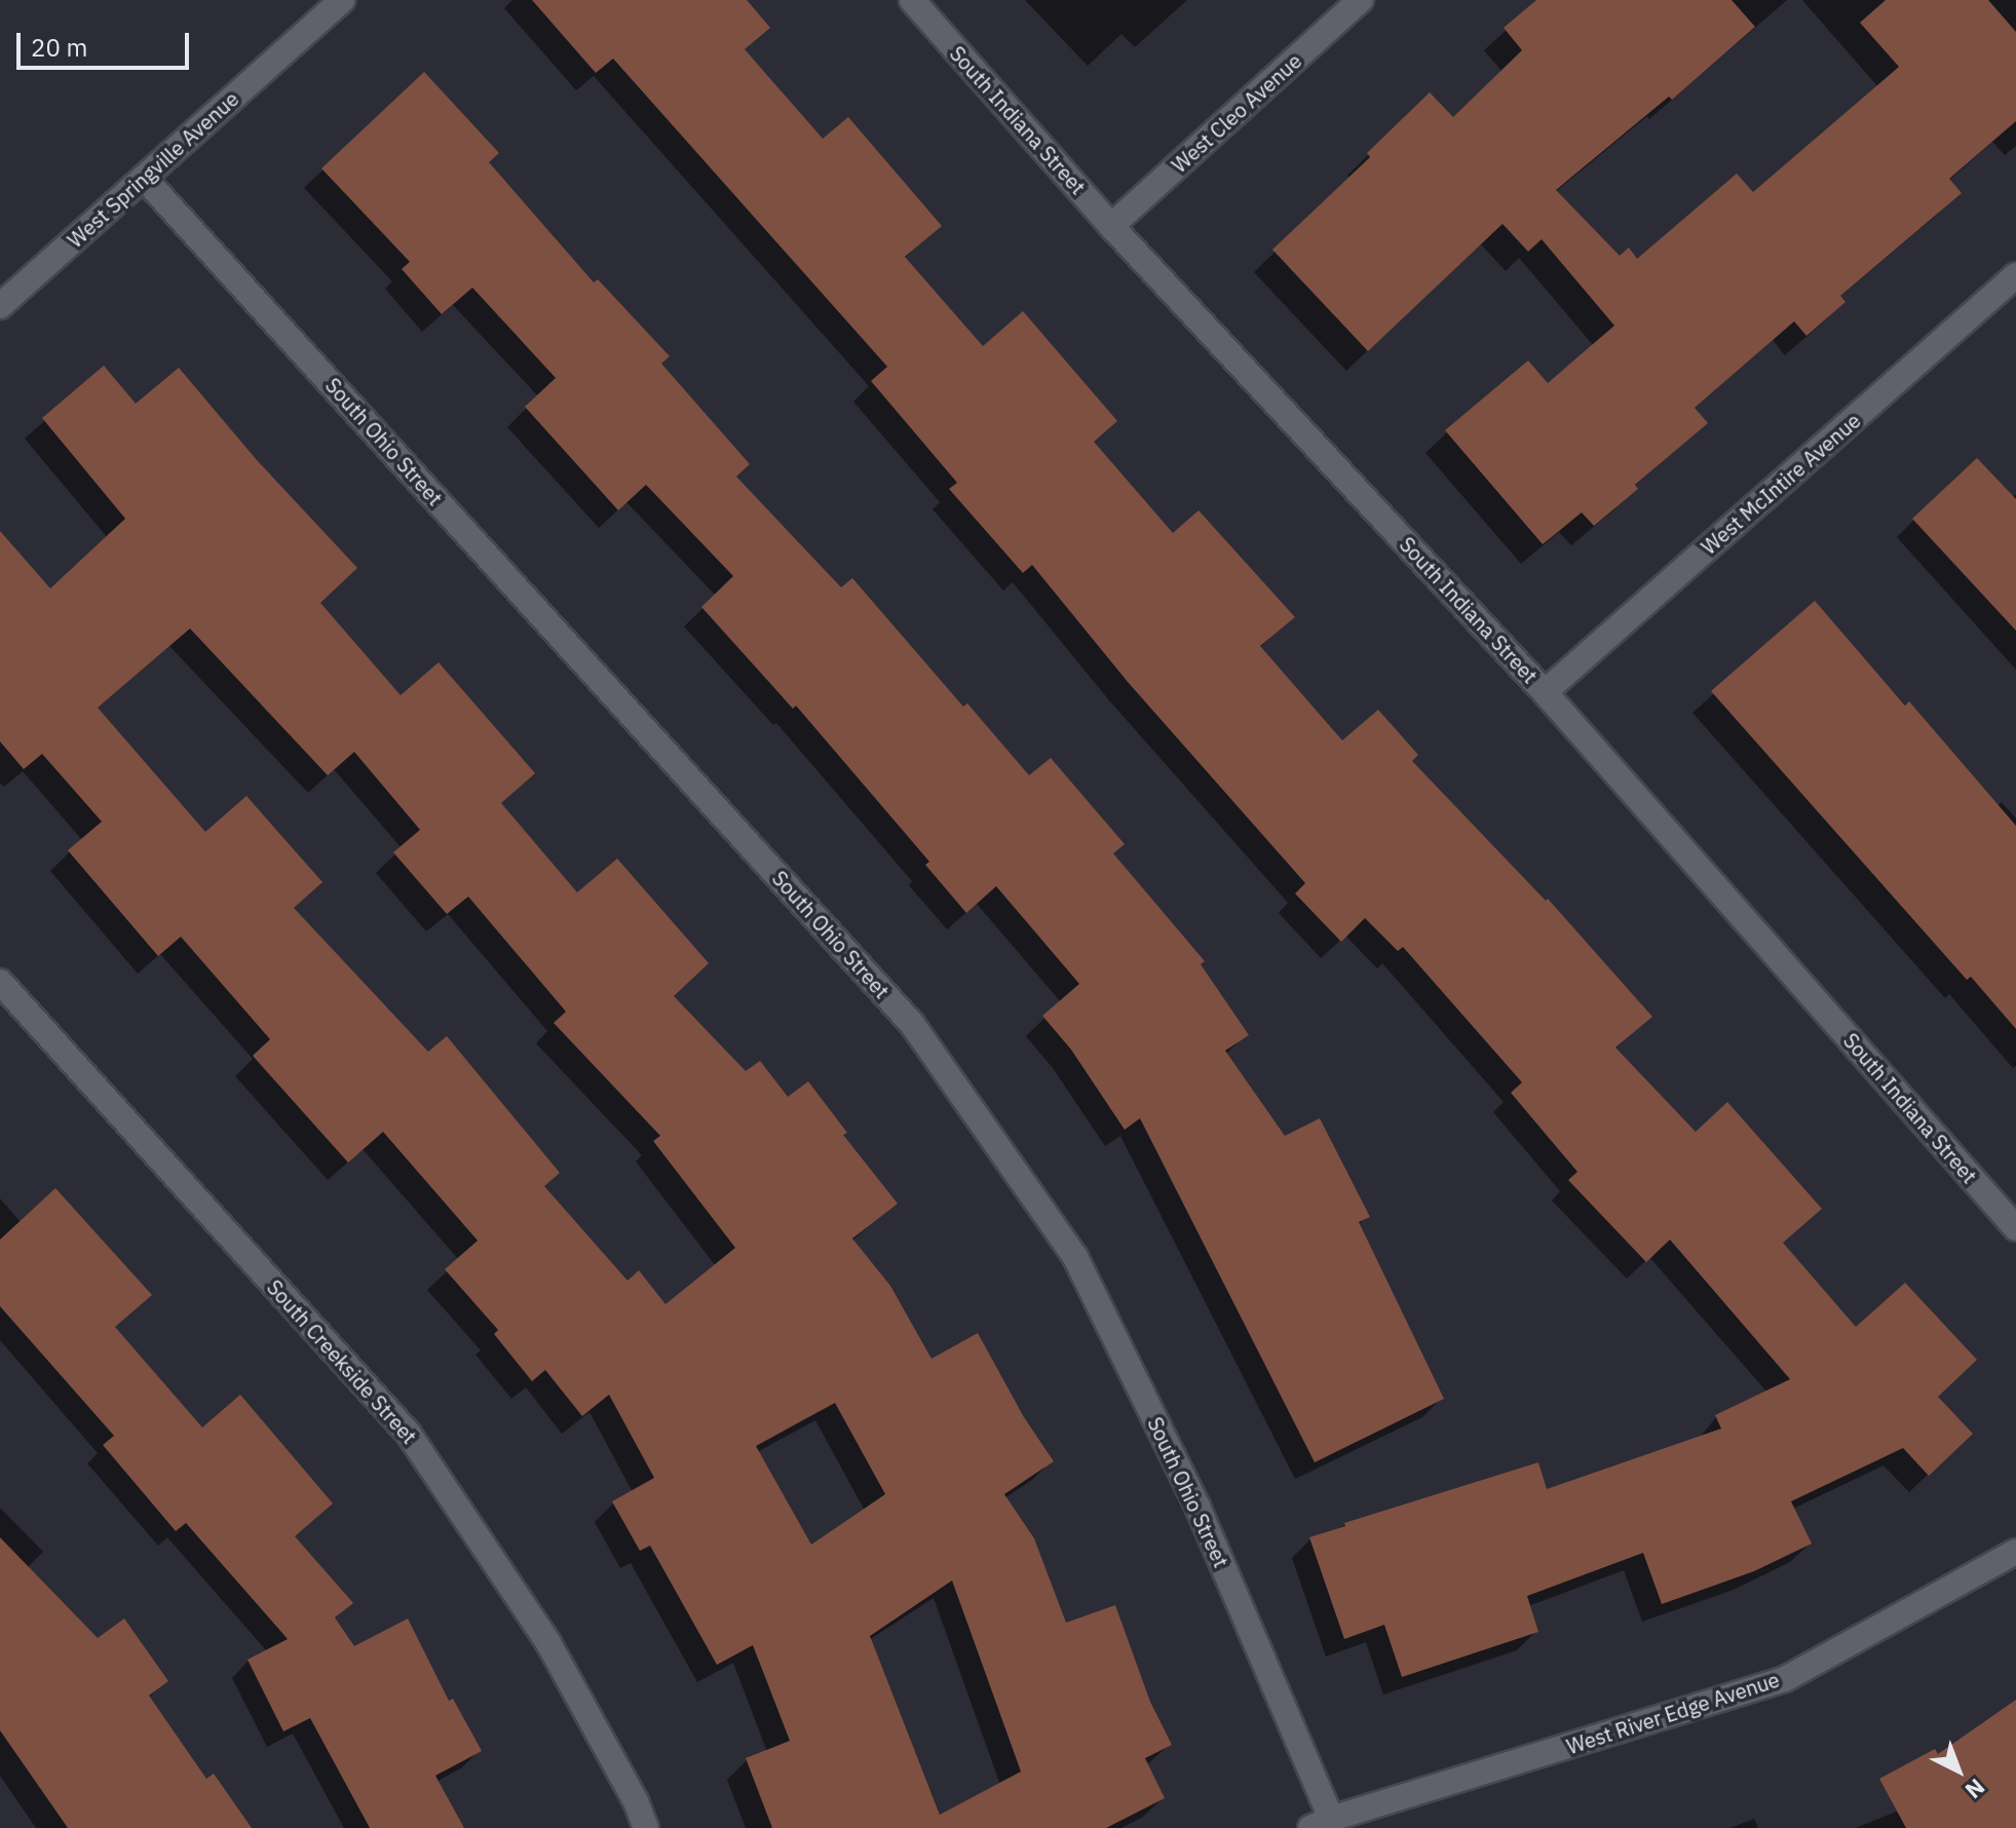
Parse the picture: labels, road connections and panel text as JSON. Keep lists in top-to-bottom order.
{
  "streets": {
    "street": [
      "West Cleo Avenue",
      "South Indiana Street",
      "West Springville Avenue",
      "South Ohio Street",
      "West McIntire Avenue",
      "South Creekside Street",
      "West River Edge Avenue"
    ]
  },
  "crossings": [
    ["West Cleo Avenue", "South Indiana Street"],
    ["South Indiana Street", "West McIntire Avenue"],
    ["West Springville Avenue", "South Ohio Street"],
    ["South Ohio Street", "West River Edge Avenue"]
  ],
  "scale_bar": "20 m",
  "north": "bottom right"
}
